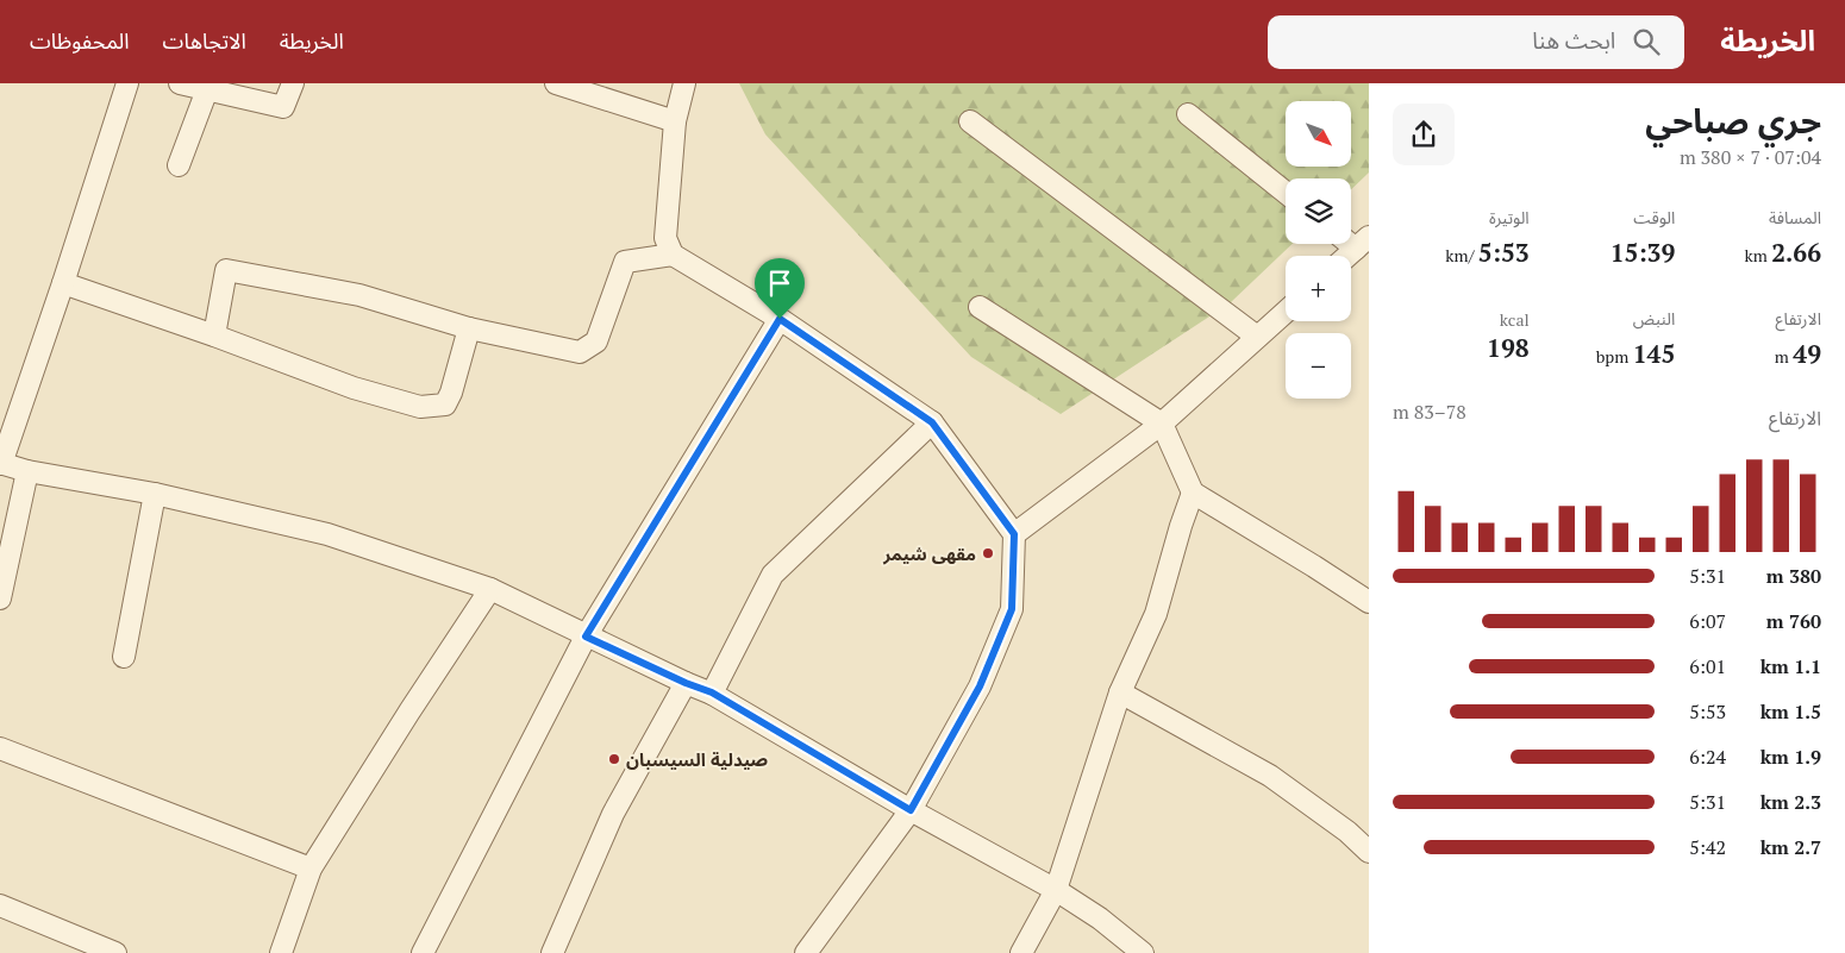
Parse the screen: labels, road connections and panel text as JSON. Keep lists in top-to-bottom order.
{
  "places": ["مقهى شيمر", "صيدلية السيسبان"],
  "north": "bottom right",
  "page": {
    "header": "الخريطة",
    "search": "ابحث هنا",
    "nav": ["الخريطة", "الاتجاهات", "المحفوظات"],
    "heading": ["جري صباحي", "07:04 · 7 × 380 m"],
    "map_buttons": ["+", "−"],
    "stats": [
      ["المسافة", "2.66 km"],
      ["الوقت", "15:39"],
      ["الوتيرة", "5:53 /km"],
      ["الارتفاع", "49 m"],
      ["النبض", "145 bpm"],
      ["kcal", "198"]
    ],
    "chart": ["الارتفاع", "78–83 m"],
    "list": [
      {
        "name": "380 m",
        "note": "5:31"
      },
      {
        "name": "760 m",
        "note": "6:07"
      },
      {
        "name": "1.1 km",
        "note": "6:01"
      },
      {
        "name": "1.5 km",
        "note": "5:53"
      },
      {
        "name": "1.9 km",
        "note": "6:24"
      },
      {
        "name": "2.3 km",
        "note": "5:31"
      },
      {
        "name": "2.7 km",
        "note": "5:42"
      }
    ]
  }
}
